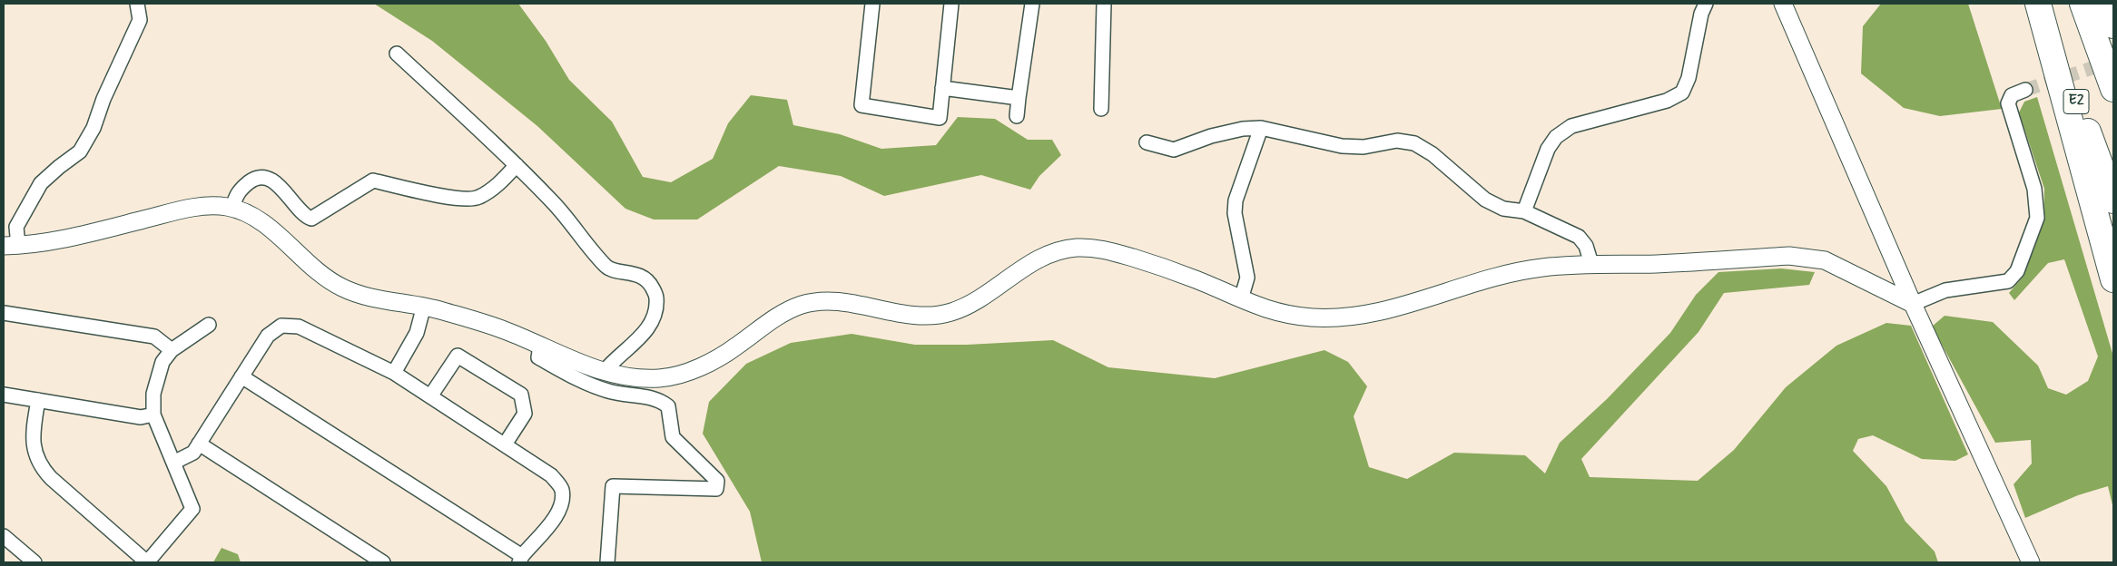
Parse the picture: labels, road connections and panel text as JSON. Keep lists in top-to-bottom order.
{
  "streets": {
    "highway": ["E2"]
  }
}
